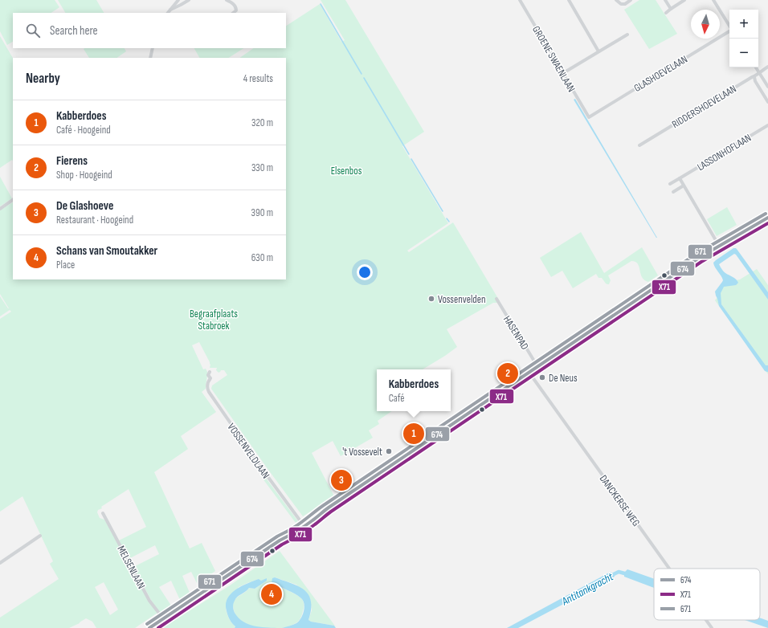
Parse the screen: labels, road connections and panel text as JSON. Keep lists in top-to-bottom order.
{
  "streets": {
    "street": [
      "GROENE SWAENLAAN",
      "GLASHOEVELAAN",
      "RIDDERSHOEVELAAN",
      "LASSONHOFLAAN",
      "HASENPAD",
      "VOSSENVELDLAAN",
      "DANCKERSE WEG",
      "MELSENLAAN"
    ]
  },
  "crossings": [
    ["GROENE SWAENLAAN", "GLASHOEVELAAN"]
  ],
  "water": ["Antitankgracht"],
  "parks": ["Elsenbos", "Begraafplaats Stabroek"],
  "places": ["Vossenvelden", "De Neus", "'t Vossevelt"],
  "lines": ["transit line 671", "transit line 674", "transit line X71"],
  "legend": ["674", "X71", "671"],
  "north": "bottom",
  "page": {
    "map_buttons": ["+", "−"],
    "search": "Search here",
    "heading": ["Nearby", "4 results"],
    "list": [
      {
        "mark": "1",
        "name": "Kabberdoes",
        "note": "Café · Hoogeind",
        "value": "320 m"
      },
      {
        "mark": "2",
        "name": "Fierens",
        "note": "Shop · Hoogeind",
        "value": "330 m"
      },
      {
        "mark": "3",
        "name": "De Glashoeve",
        "note": "Restaurant · Hoogeind",
        "value": "390 m"
      },
      {
        "mark": "4",
        "name": "Schans van Smoutakker",
        "note": "Place",
        "value": "630 m"
      }
    ],
    "pins": [
      "2",
      "1",
      "3",
      "4"
    ],
    "popup": ["Kabberdoes", "Café"]
  }
}
